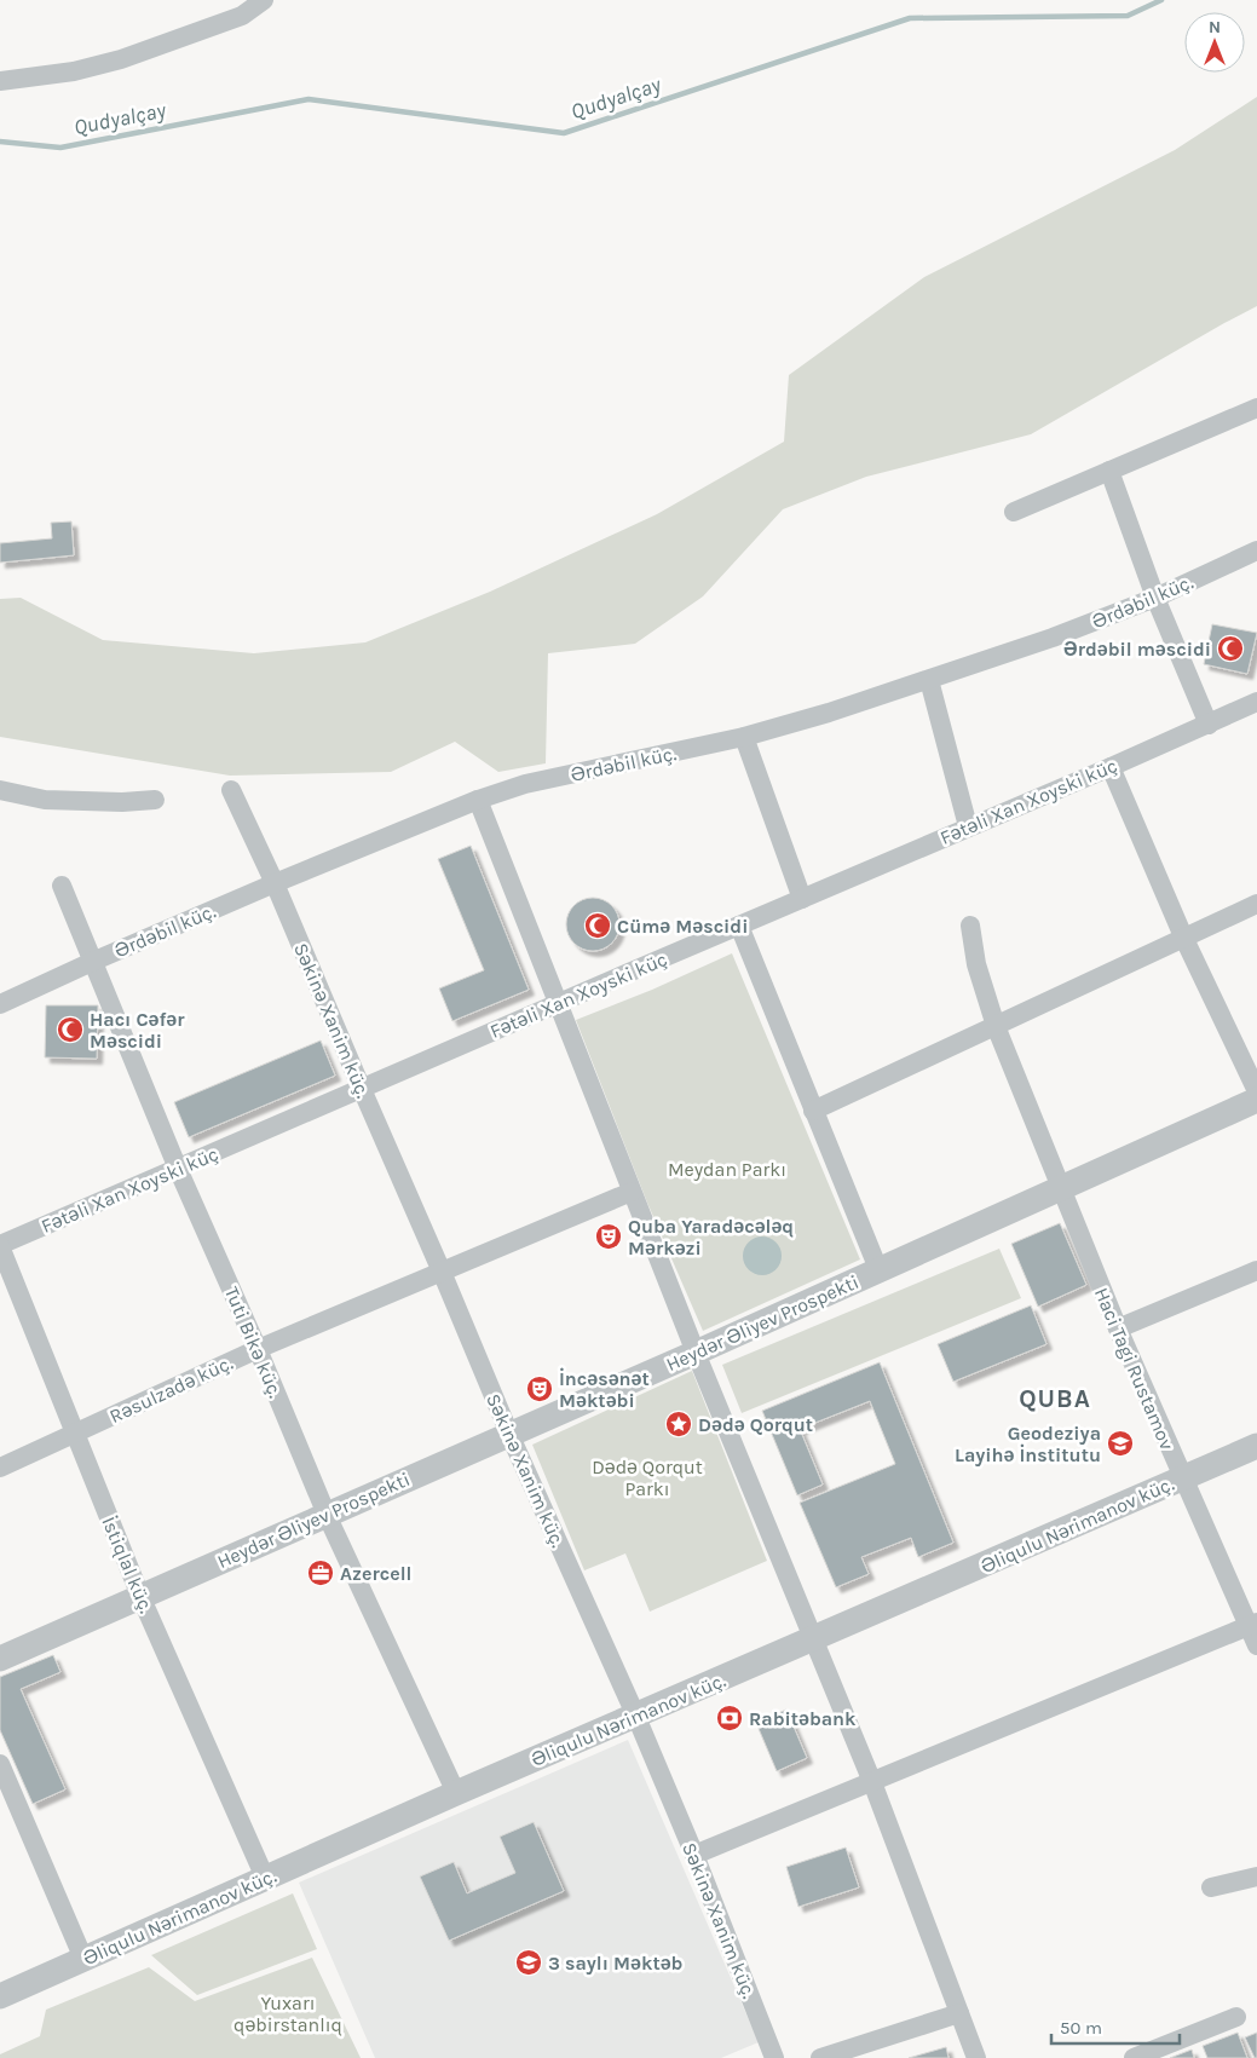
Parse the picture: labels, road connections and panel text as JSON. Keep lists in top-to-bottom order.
{
  "streets": {
    "street": [
      "Ərdəbil küç.",
      "Fətəli Xan Xoyski küç",
      "Səkinə Xanim küç.",
      "Heydər Əliyev Prospekti",
      "Tuti Bikə küç.",
      "Haci Tagi Rustamov",
      "Rəsulzadə küç.",
      "Əliqulu Nərimanov küç.",
      "İstiqlal küç."
    ]
  },
  "crossings": [
    ["Ərdəbil küç.", "Səkinə Xanim küç."],
    ["Ərdəbil küç.", "Tuti Bikə küç."],
    ["Fətəli Xan Xoyski küç", "Səkinə Xanim küç."],
    ["Fətəli Xan Xoyski küç", "Tuti Bikə küç."],
    ["Fətəli Xan Xoyski küç", "İstiqlal küç."],
    ["Səkinə Xanim küç.", "Heydər Əliyev Prospekti"],
    ["Səkinə Xanim küç.", "Rəsulzadə küç."],
    ["Səkinə Xanim küç.", "Əliqulu Nərimanov küç."],
    ["Heydər Əliyev Prospekti", "Tuti Bikə küç."],
    ["Heydər Əliyev Prospekti", "Haci Tagi Rustamov"],
    ["Heydər Əliyev Prospekti", "İstiqlal küç."],
    ["Tuti Bikə küç.", "Rəsulzadə küç."],
    ["Tuti Bikə küç.", "Əliqulu Nərimanov küç."],
    ["Haci Tagi Rustamov", "Əliqulu Nərimanov küç."],
    ["Rəsulzadə küç.", "İstiqlal küç."],
    ["Əliqulu Nərimanov küç.", "İstiqlal küç."]
  ],
  "districts": ["QUBA"],
  "water": ["Qudyalçay"],
  "parks": ["Meydan Parkı", "Dədə Qorqut Parkı", "Yuxarı qəbirstanlıq"],
  "places": {
    "mosque": ["Ərdəbil məscidi", "Cümə Məscidi", "Hacı Cəfər Məscidi"],
    "theatre": ["Quba Yaradəcələq Mərkəzi", "İncəsənət Məktəbi"],
    "place": ["Dədə Qorqut"],
    "school or university": ["Geodeziya Layihə İnstitutu", "3 saylı Məktəb"],
    "office": ["Azercell"],
    "bank": ["Rabitəbank"]
  },
  "scale_bar": "50 m",
  "north": "top"
}
